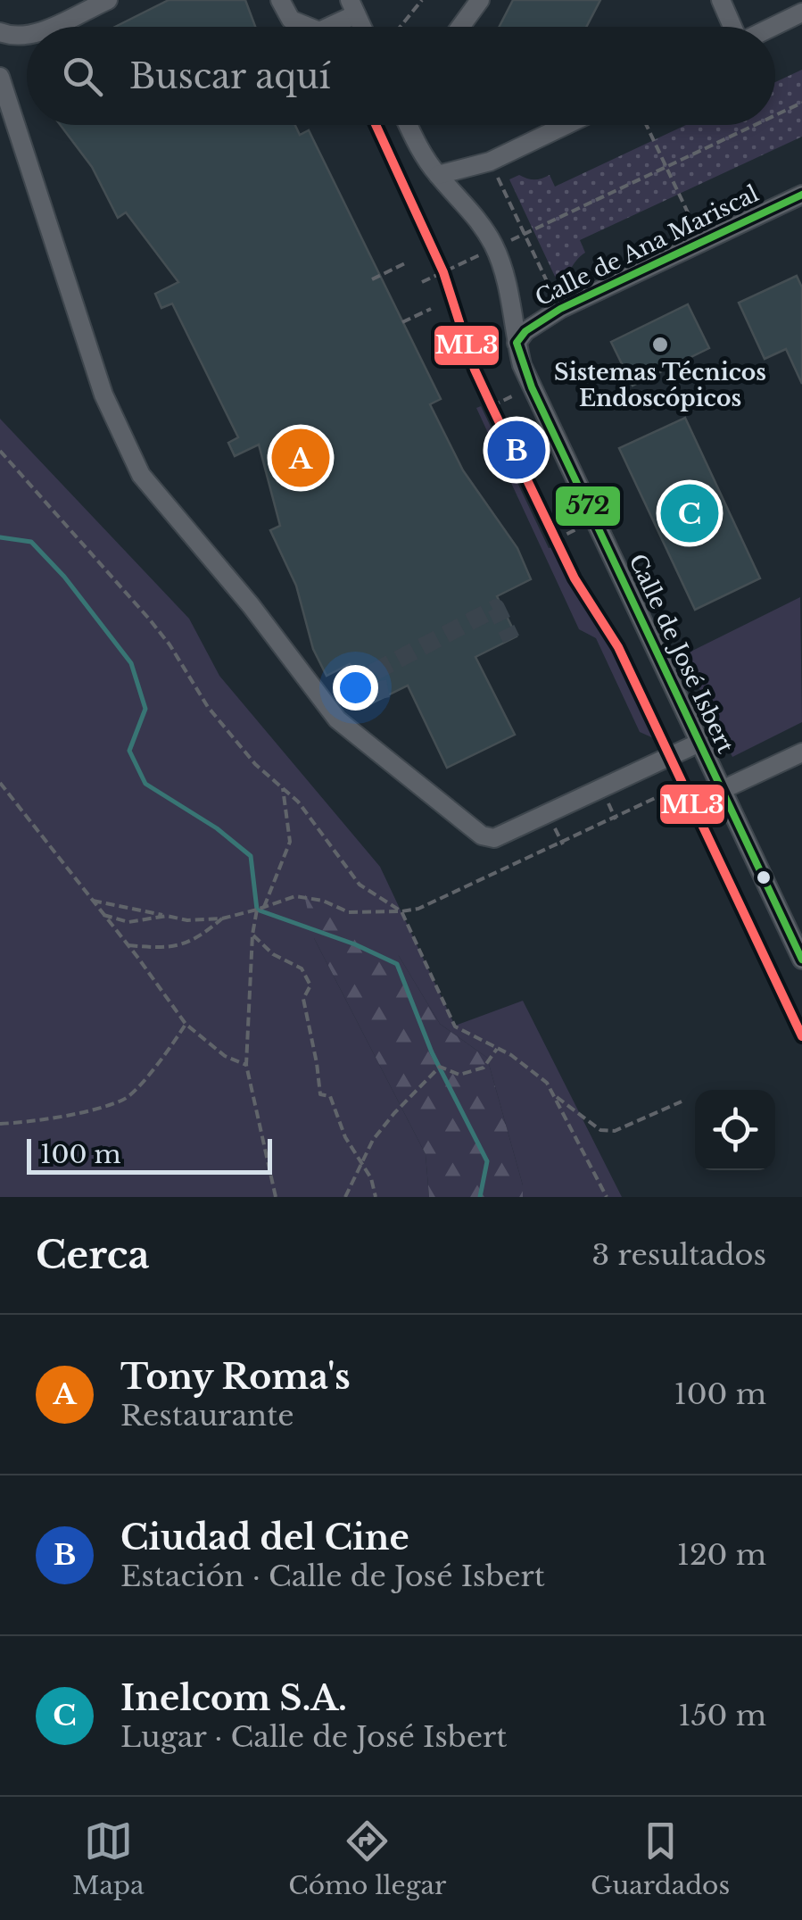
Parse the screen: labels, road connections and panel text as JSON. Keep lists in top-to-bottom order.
{
  "streets": {
    "street": ["Calle de Ana Mariscal", "Calle de José Isbert"]
  },
  "crossings": [
    ["Calle de Ana Mariscal", "Calle de José Isbert"]
  ],
  "places": ["Sistemas Técnicos Endoscópicos"],
  "lines": ["transit line ML3", "transit line 572"],
  "scale_bar": "100 m",
  "page": {
    "search": "Buscar aquí",
    "pins": ["B", "A", "C"],
    "scale": "100 m",
    "heading": ["Cerca", "3 resultados"],
    "list": [
      {
        "mark": "A",
        "name": "Tony Roma's",
        "note": "Restaurante",
        "value": "100 m"
      },
      {
        "mark": "B",
        "name": "Ciudad del Cine",
        "note": "Estación · Calle de José Isbert",
        "value": "120 m"
      },
      {
        "mark": "C",
        "name": "Inelcom S.A.",
        "note": "Lugar · Calle de José Isbert",
        "value": "150 m"
      }
    ],
    "nav": ["Mapa", "Cómo llegar", "Guardados"]
  }
}
